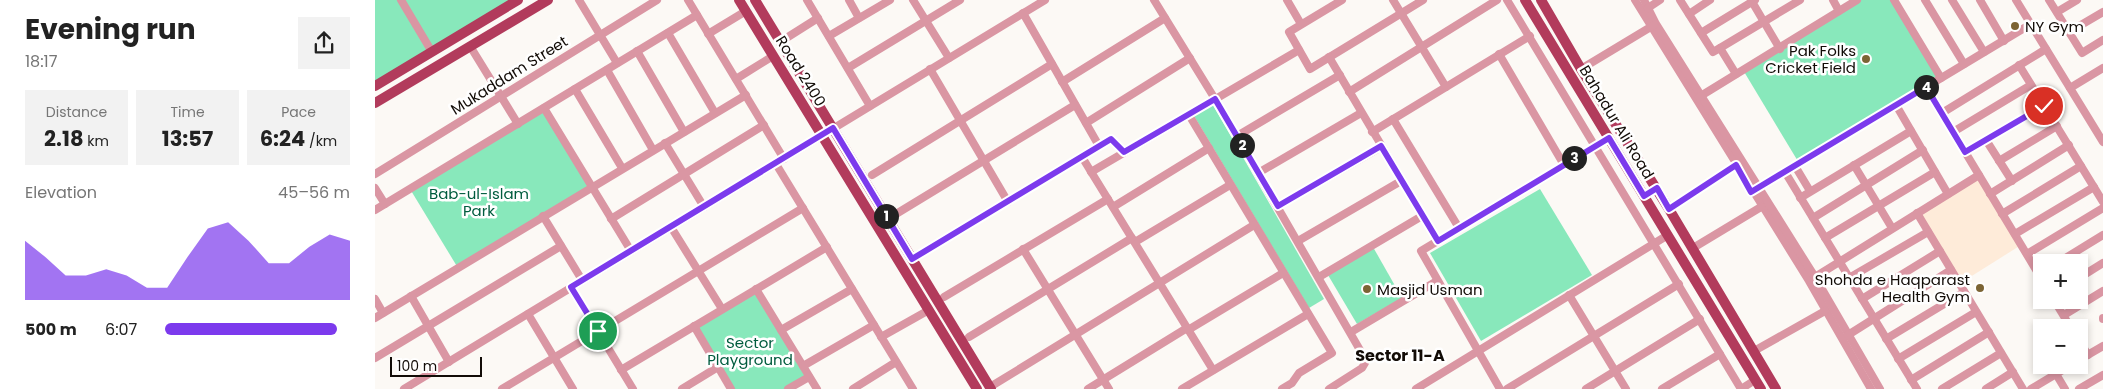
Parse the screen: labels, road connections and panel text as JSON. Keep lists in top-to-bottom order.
{
  "streets": {
    "main road": ["Road 2400", "Bahadur Ali Road"],
    "street": ["Mukaddam Street"]
  },
  "districts": ["Sector 11-A"],
  "parks": ["Bab-ul-Islam Park", "Sector Playground"],
  "places": [
    "NY Gym",
    "Pak Folks Cricket Field",
    "Shohda e Haqparast Health Gym",
    "Masjid Usman"
  ],
  "scale_bar": "100 m",
  "page": {
    "heading": ["Evening run", "18:17"],
    "pins": [
      "4",
      "2",
      "3",
      "1"
    ],
    "stats": [
      ["Distance", "2.18 km"],
      ["Time", "13:57"],
      ["Pace", "6:24 /km"]
    ],
    "chart": ["Elevation", "45–56 m"],
    "map_buttons": ["+", "−"],
    "list": [
      {
        "name": "500 m",
        "note": "6:07"
      }
    ],
    "scale": "100 m"
  }
}
